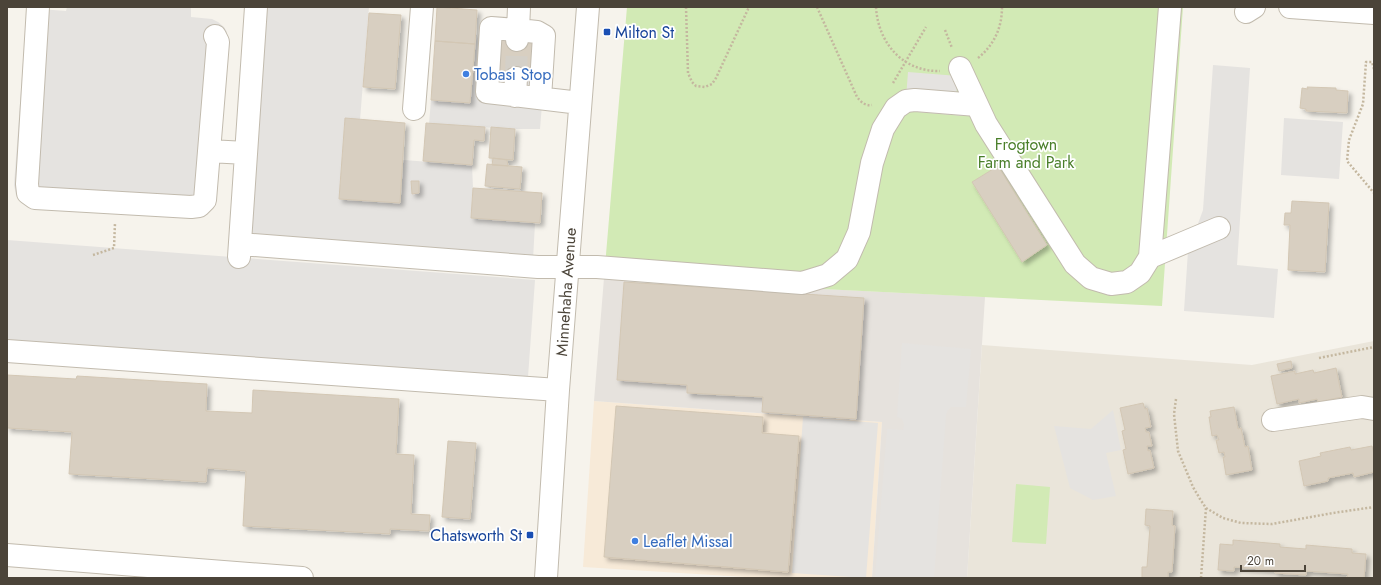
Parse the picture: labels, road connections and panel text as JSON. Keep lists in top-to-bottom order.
{
  "streets": {
    "street": ["Minnehaha Avenue"]
  },
  "parks": ["Frogtown Farm and Park"],
  "places": {
    "transit": ["Milton St", "Chatsworth St"],
    "other": ["Tobasi Stop", "Leaflet Missal"]
  },
  "scale_bar": "20 m"
}
